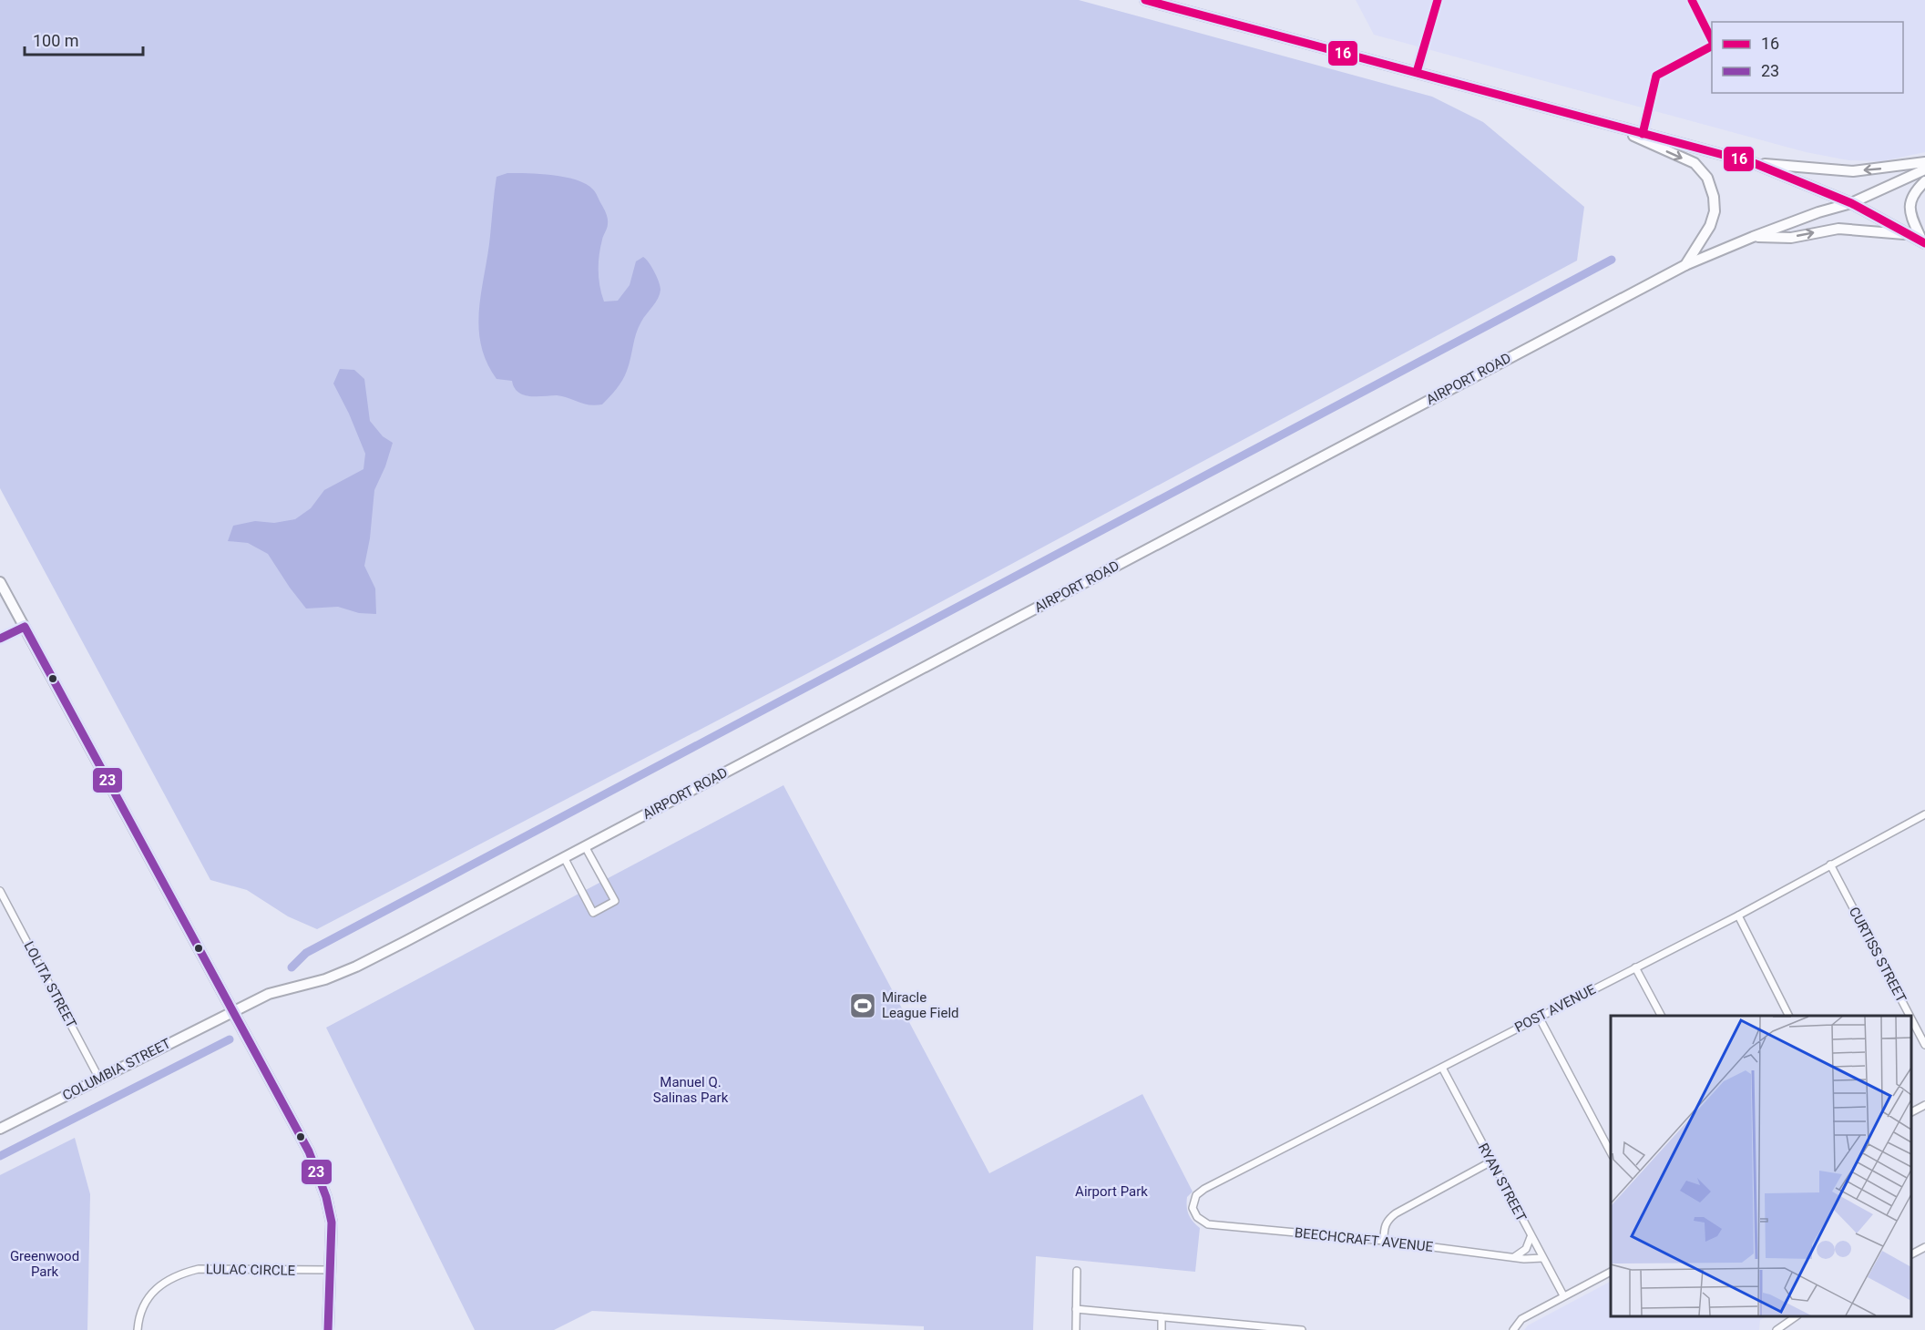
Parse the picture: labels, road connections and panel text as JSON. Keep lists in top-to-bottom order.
{
  "streets": {
    "main road": ["AIRPORT ROAD", "COLUMBIA STREET"],
    "street": [
      "CURTISS STREET",
      "LOLITA STREET",
      "POST AVENUE",
      "RYAN STREET",
      "BEECHCRAFT AVENUE",
      "LULAC CIRCLE"
    ]
  },
  "crossings": [
    ["AIRPORT ROAD", "COLUMBIA STREET"],
    ["CURTISS STREET", "POST AVENUE"],
    ["LOLITA STREET", "COLUMBIA STREET"],
    ["POST AVENUE", "RYAN STREET"],
    ["POST AVENUE", "BEECHCRAFT AVENUE"],
    ["RYAN STREET", "BEECHCRAFT AVENUE"]
  ],
  "parks": ["Manuel Q. Salinas Park", "Airport Park", "Greenwood Park"],
  "places": {
    "sports": ["Miracle League Field"]
  },
  "lines": ["transit line 16", "transit line 23"],
  "legend": ["16", "23"],
  "scale_bar": "100 m"
}
